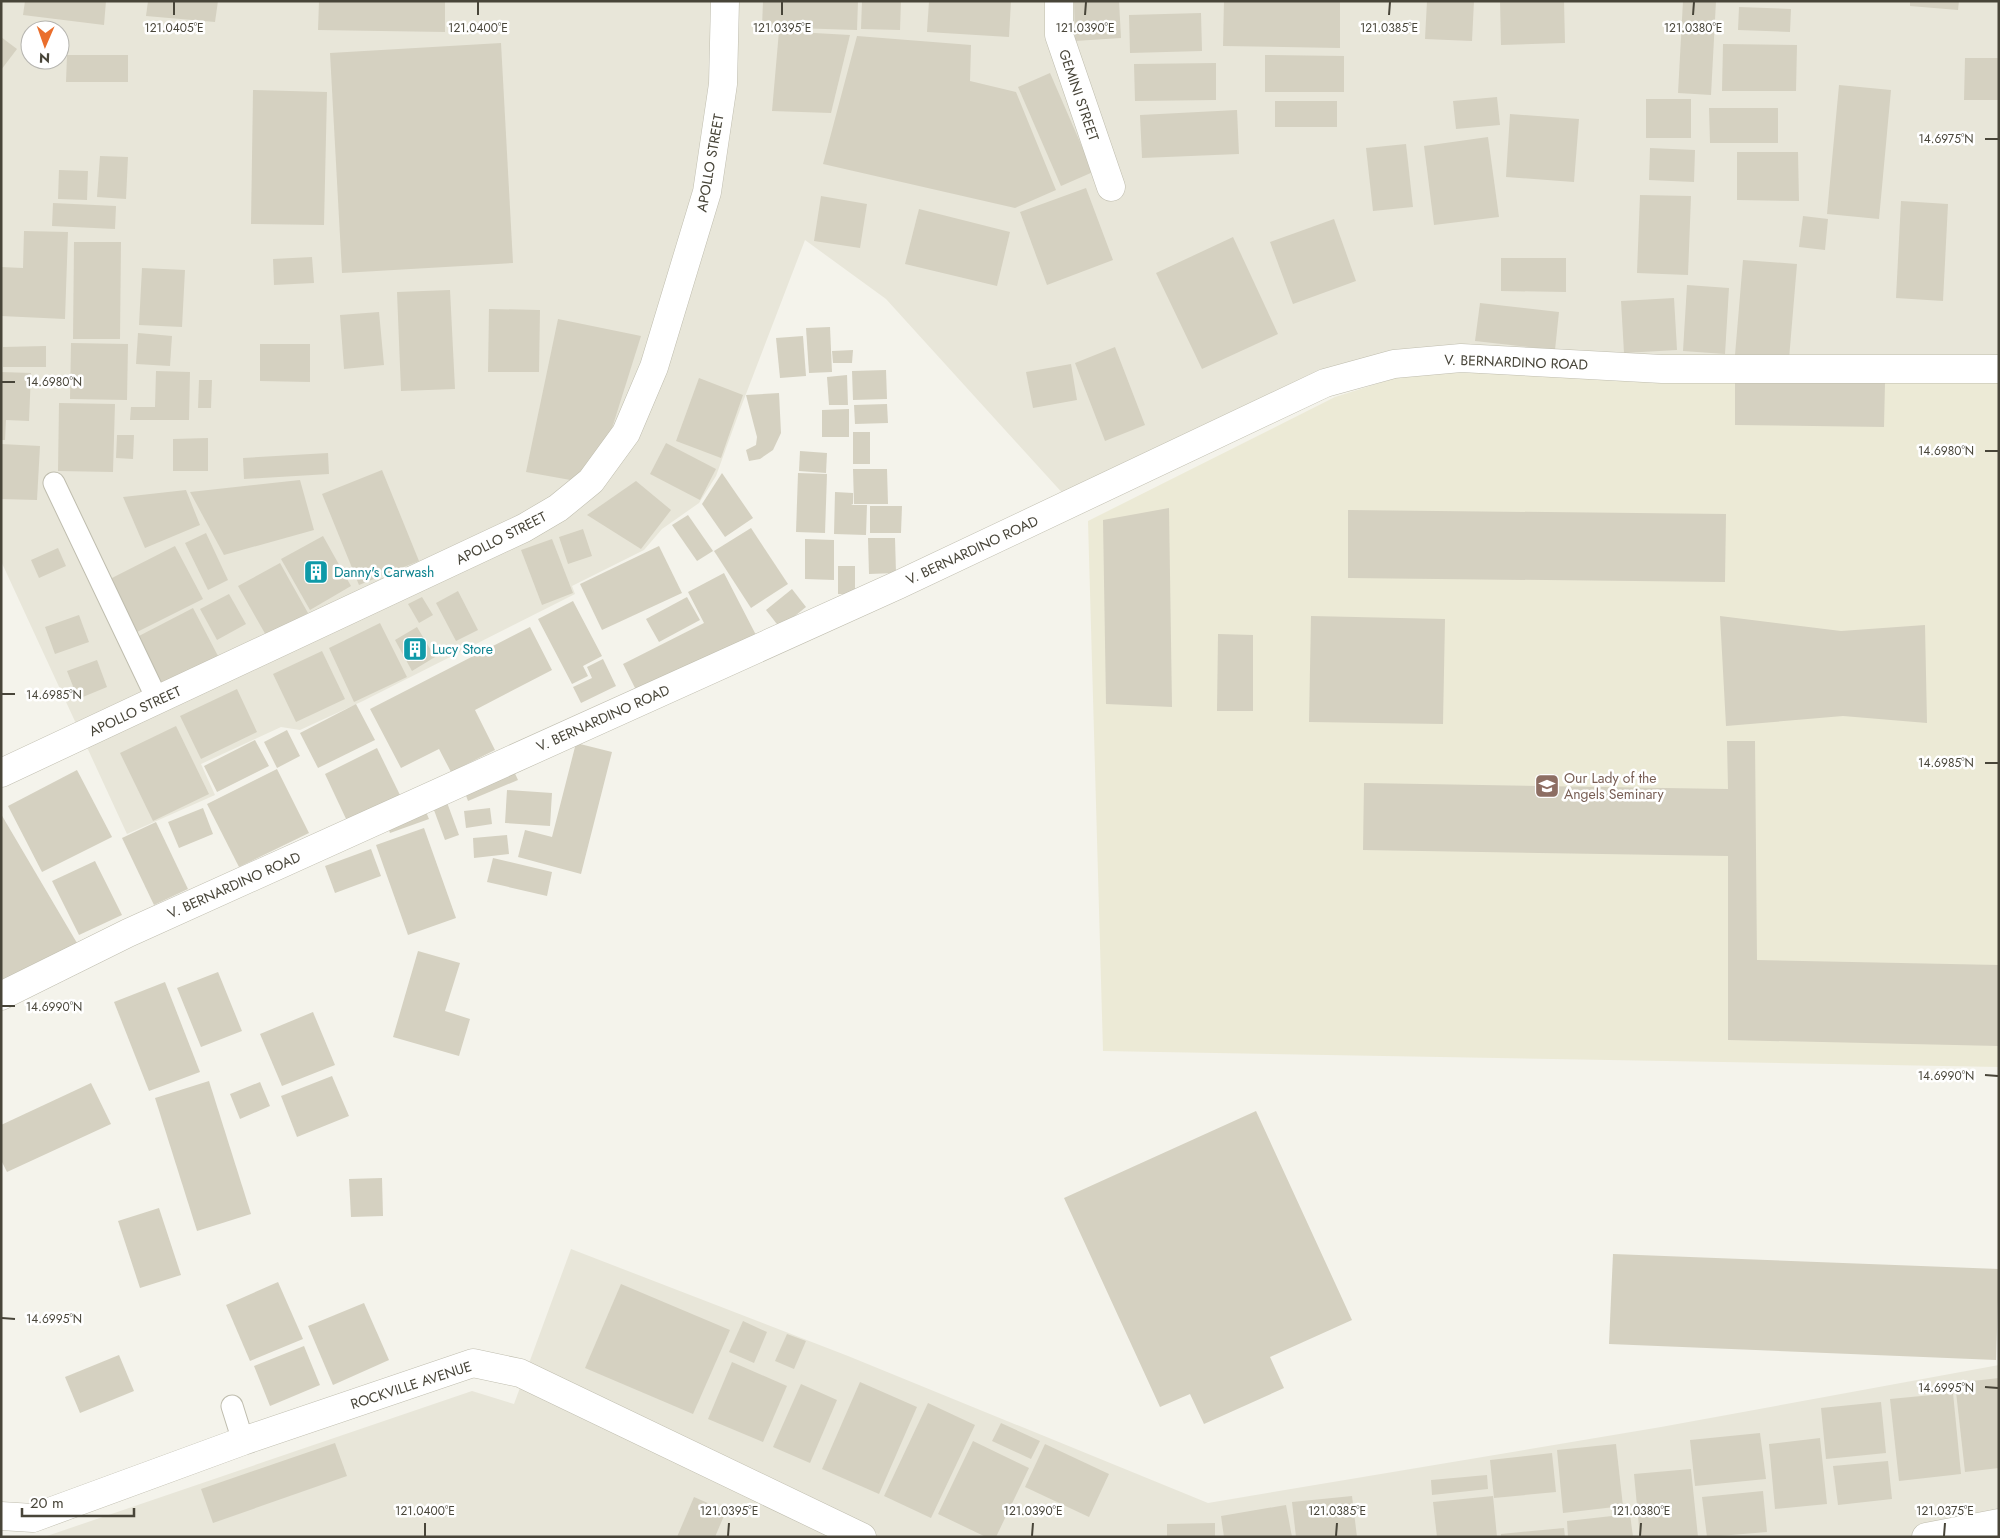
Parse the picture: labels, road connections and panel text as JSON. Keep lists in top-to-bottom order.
{
  "streets": {
    "street": [
      "GEMINI STREET",
      "APOLLO STREET",
      "V. BERNARDINO ROAD",
      "ROCKVILLE AVENUE"
    ]
  },
  "places": {
    "building": ["Danny's Carwash", "Lucy Store"],
    "school or university": ["Our Lady of the Angels Seminary"]
  },
  "scale_bar": "20 m",
  "north": "bottom",
  "coordinates": [
    "121.0405°E",
    "121.0400°E",
    "121.0395°E",
    "121.0390°E",
    "121.0385°E",
    "121.0380°E",
    "14.6975°N",
    "14.6980°N",
    "14.6985°N",
    "14.6990°N",
    "14.6995°N",
    "121.0375°E"
  ]
}
